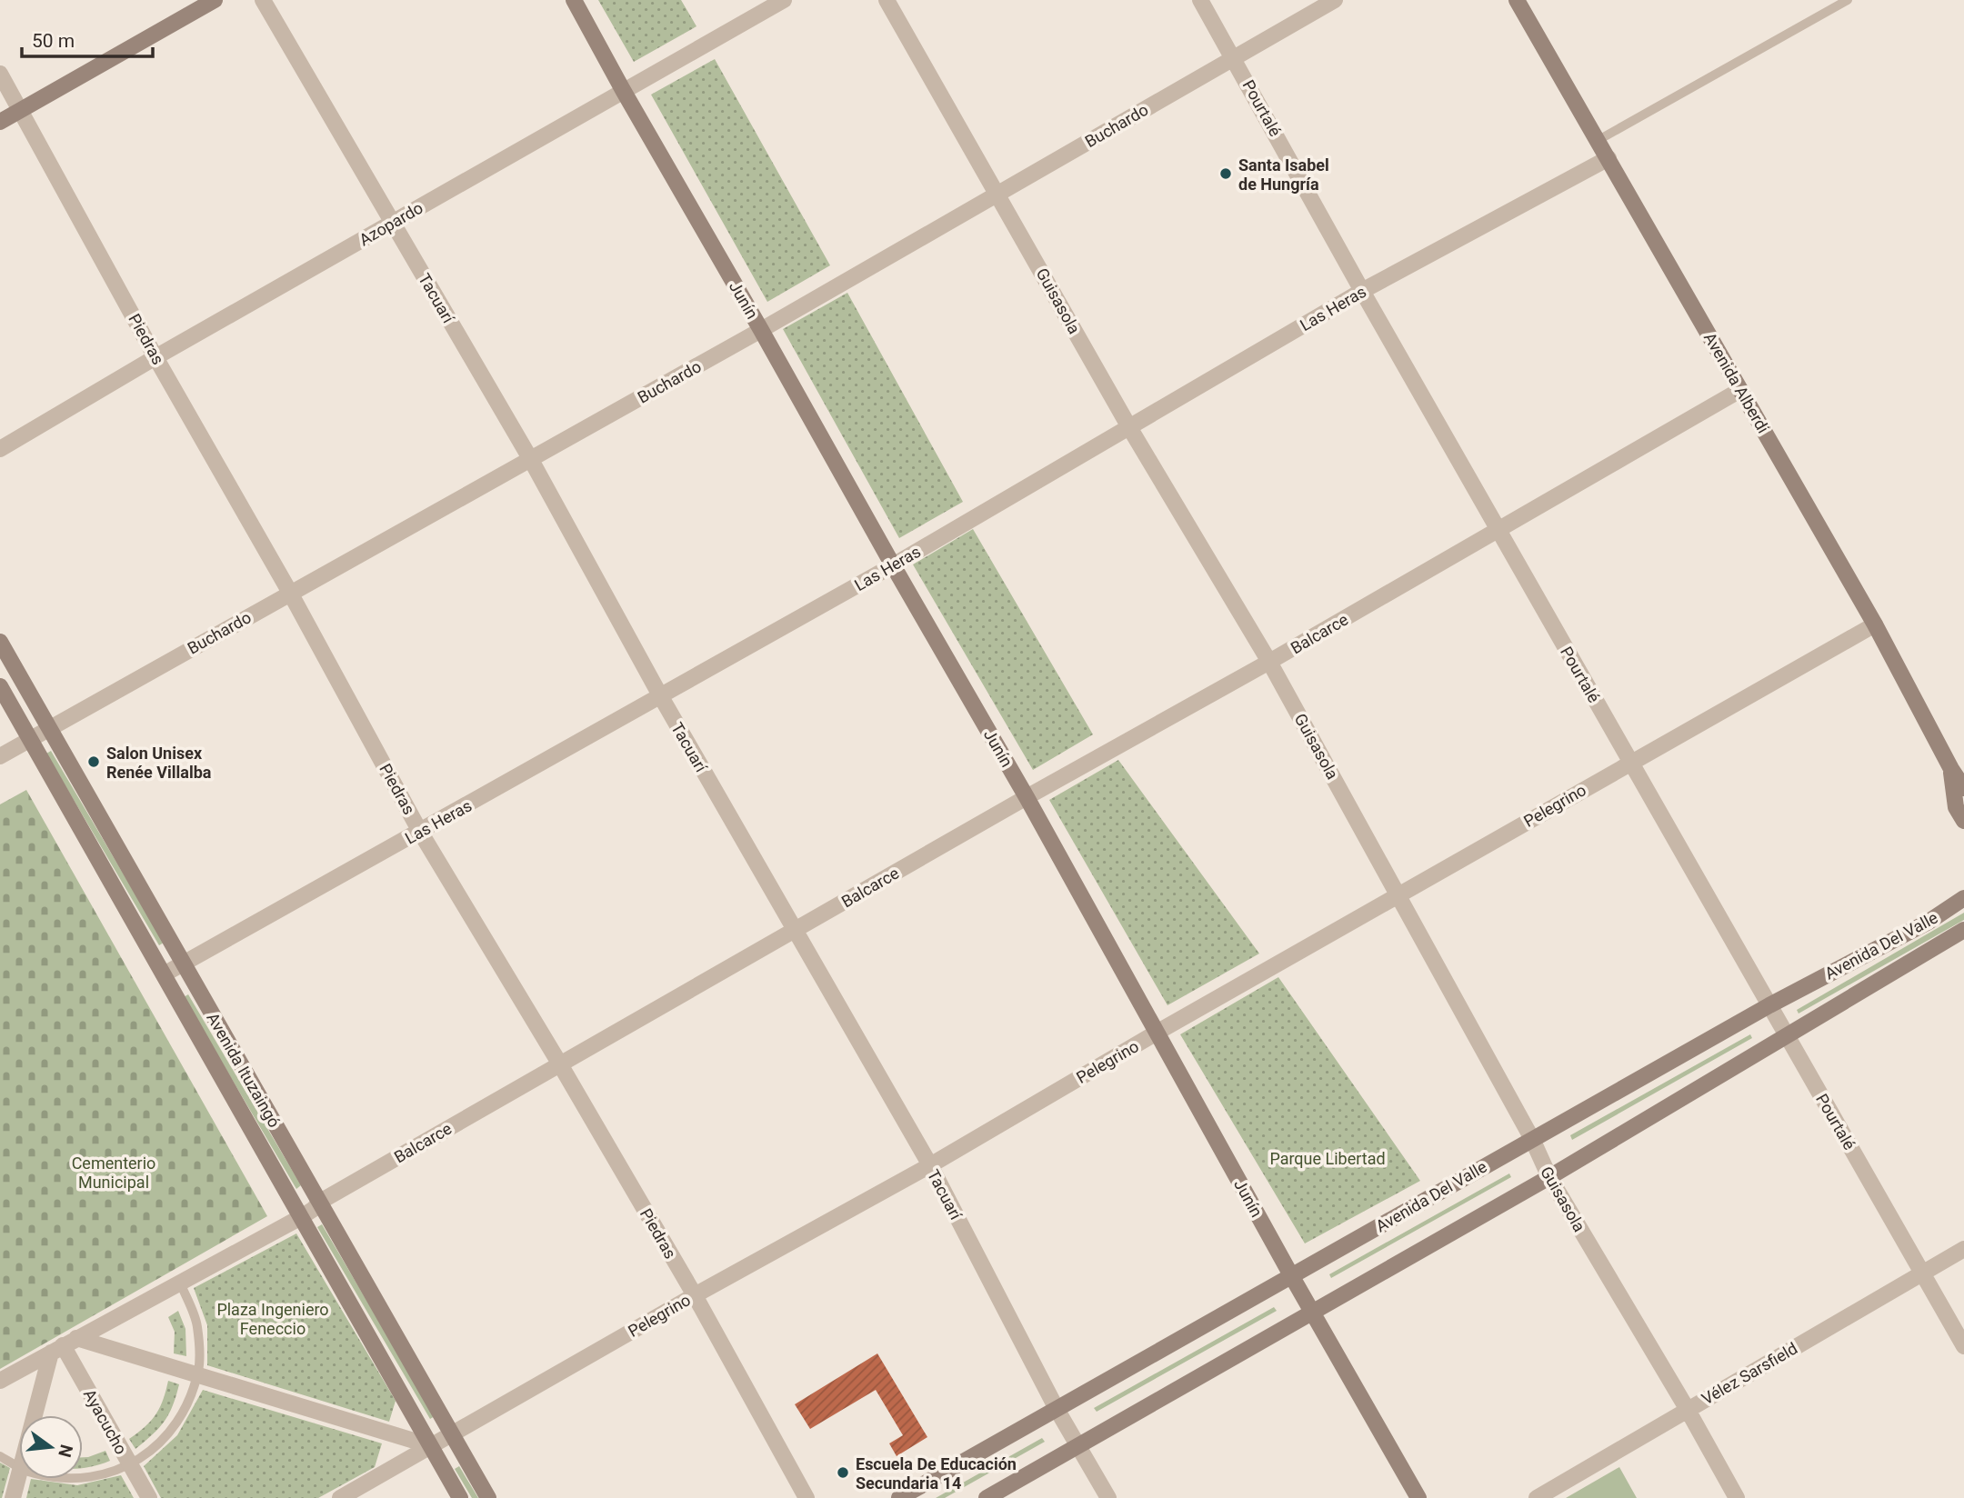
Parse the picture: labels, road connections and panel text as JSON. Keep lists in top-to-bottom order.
{
  "streets": {
    "main road": [
      "Junín",
      "Avenida Alberdi",
      "Avenida Del Valle",
      "Avenida Ituzaingó"
    ],
    "street": [
      "Pourtalé",
      "Buchardo",
      "Azopardo",
      "Tacuarí",
      "Guisasola",
      "Las Heras",
      "Piedras",
      "Balcarce",
      "Pelegrino",
      "Vélez Sarsfield",
      "Ayacucho"
    ]
  },
  "crossings": [
    ["Pourtalé", "Buchardo"],
    ["Pourtalé", "Las Heras"],
    ["Pourtalé", "Balcarce"],
    ["Pourtalé", "Pelegrino"],
    ["Pourtalé", "Avenida Del Valle"],
    ["Pourtalé", "Vélez Sarsfield"],
    ["Buchardo", "Tacuarí"],
    ["Buchardo", "Junín"],
    ["Buchardo", "Guisasola"],
    ["Buchardo", "Piedras"],
    ["Buchardo", "Avenida Ituzaingó"],
    ["Azopardo", "Tacuarí"],
    ["Azopardo", "Junín"],
    ["Azopardo", "Piedras"],
    ["Tacuarí", "Las Heras"],
    ["Tacuarí", "Balcarce"],
    ["Tacuarí", "Pelegrino"],
    ["Tacuarí", "Avenida Del Valle"],
    ["Junín", "Las Heras"],
    ["Junín", "Balcarce"],
    ["Junín", "Pelegrino"],
    ["Junín", "Avenida Del Valle"],
    ["Guisasola", "Las Heras"],
    ["Guisasola", "Balcarce"],
    ["Guisasola", "Pelegrino"],
    ["Guisasola", "Avenida Del Valle"],
    ["Guisasola", "Vélez Sarsfield"],
    ["Las Heras", "Piedras"],
    ["Las Heras", "Avenida Alberdi"],
    ["Las Heras", "Avenida Ituzaingó"],
    ["Piedras", "Balcarce"],
    ["Piedras", "Pelegrino"],
    ["Avenida Alberdi", "Balcarce"],
    ["Avenida Alberdi", "Pelegrino"],
    ["Balcarce", "Avenida Ituzaingó"],
    ["Balcarce", "Ayacucho"],
    ["Pelegrino", "Avenida Ituzaingó"]
  ],
  "parks": ["Parque Libertad", "Cementerio Municipal", "Plaza Ingeniero Feneccio"],
  "places": ["Santa Isabel de Hungría", "Salon Unisex Renée Villalba", "Escuela De Educación Secundaria 14"],
  "scale_bar": "50 m",
  "north": "right"
}
